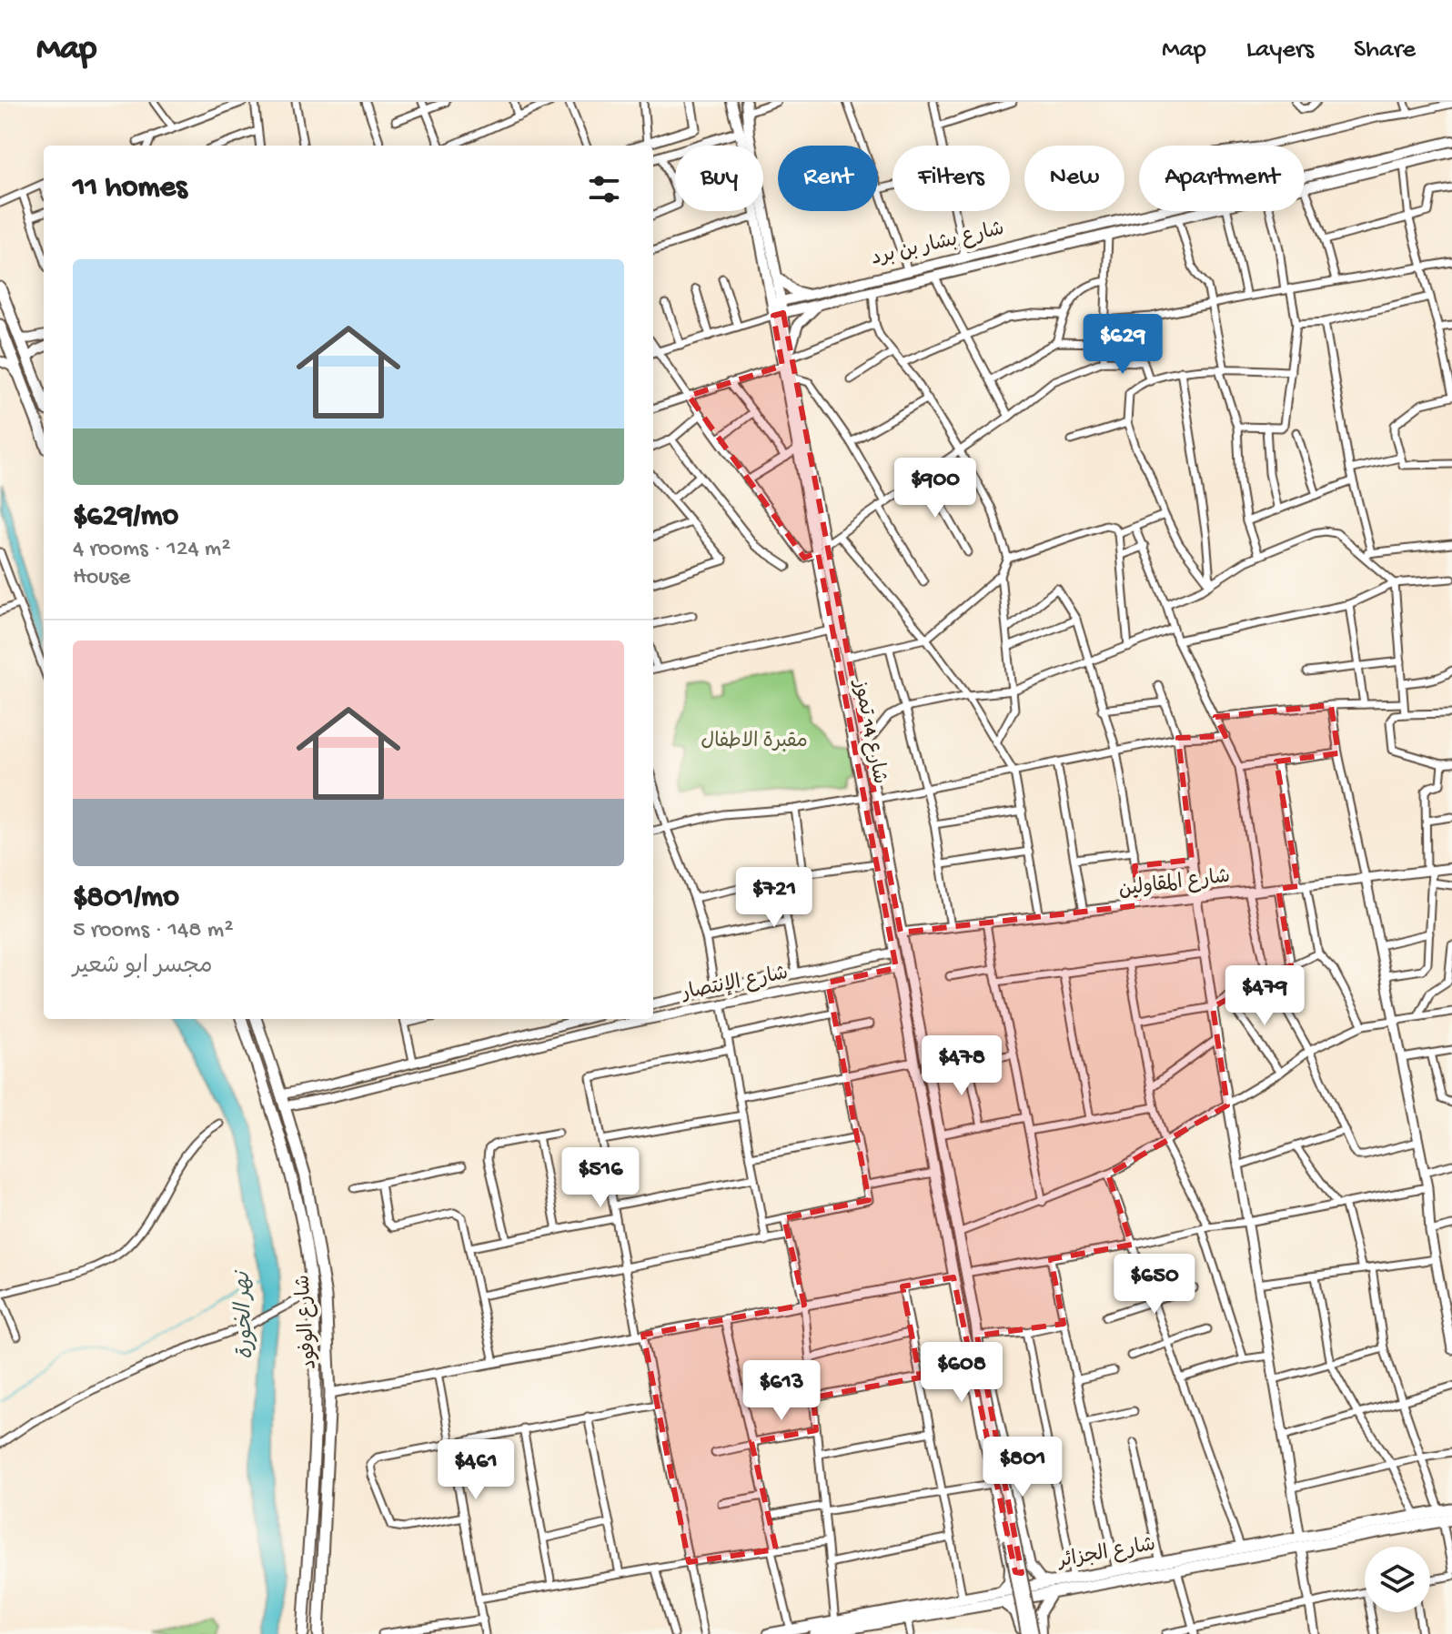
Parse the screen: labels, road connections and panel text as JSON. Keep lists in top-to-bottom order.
{
  "streets": {
    "main road": [
      "شارع بشار بن برد",
      "شارع 14 تموز",
      "شارع الوفود",
      "شارع الجزائر"
    ],
    "street": ["شارع المقاولين", "شارع الإنتصار"]
  },
  "crossings": [
    ["شارع بشار بن برد", "شارع 14 تموز"],
    ["شارع 14 تموز", "شارع المقاولين"],
    ["شارع 14 تموز", "شارع الإنتصار"],
    ["شارع الإنتصار", "شارع الوفود"]
  ],
  "water": ["نهر الخورة"],
  "parks": ["مقبرة الاطفال"],
  "page": {
    "header": "Map",
    "nav": ["Map", "Layers", "Share"],
    "chip": [
      "Buy",
      "Rent",
      "Filters",
      "New",
      "Apartment"
    ],
    "heading": "11 homes",
    "list": [
      {
        "name": "$629/mo",
        "note": "4 rooms · 124 m² · House"
      },
      {
        "name": "$801/mo",
        "note": "5 rooms · 148 m² · مجسر ابو شعير"
      }
    ],
    "price": [
      "$629",
      "$900",
      "$721",
      "$479",
      "$478",
      "$516",
      "$650",
      "$608",
      "$613",
      "$801",
      "$461"
    ]
  }
}
